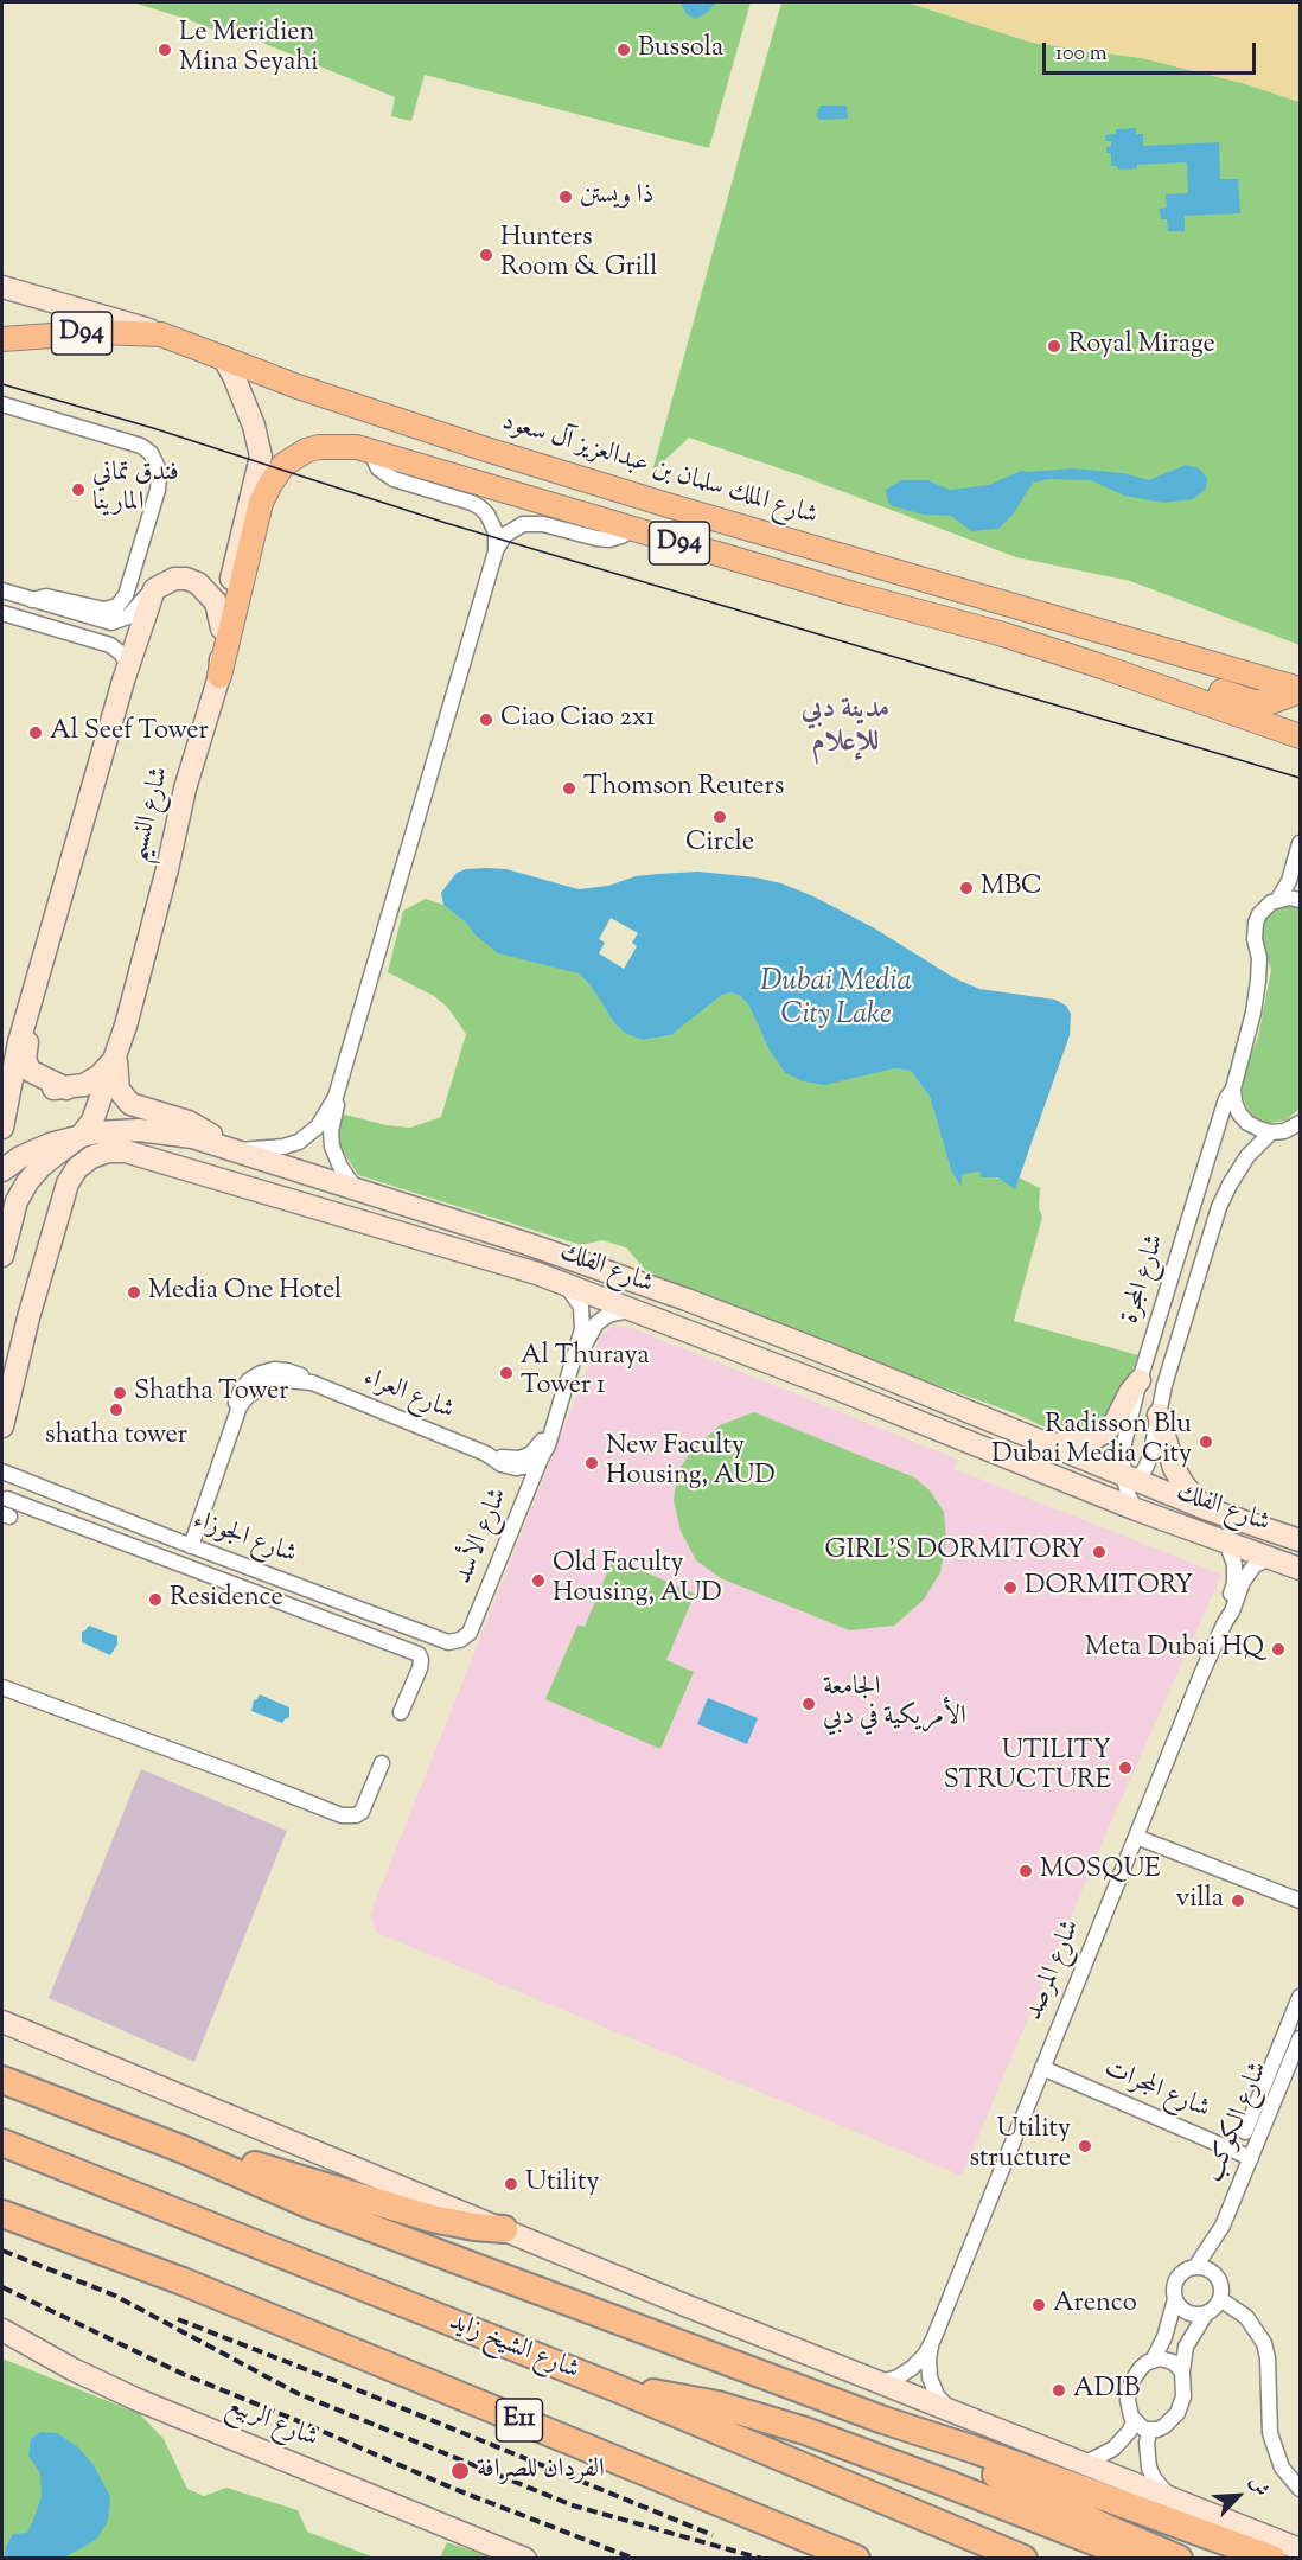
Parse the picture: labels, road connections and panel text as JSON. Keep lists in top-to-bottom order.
{
  "streets": {
    "highway": ["شارع الشيخ زايد", "E11"],
    "main road": [
      "D94",
      "شارع الملك سلمان بن عبدالعزيز آل سعود",
      "شارع النسيم",
      "شارع الفلك",
      "شارع الربيع"
    ],
    "street": [
      "شارع المجرة",
      "شارع العراء",
      "شارع الأسد",
      "شارع الجوزاء",
      "شارع المرصد",
      "شارع المجرات",
      "شارع الكوكب"
    ]
  },
  "crossings": [
    ["شارع الملك سلمان بن عبدالعزيز آل سعود", "شارع النسيم"],
    ["شارع النسيم", "شارع الفلك"],
    ["شارع الفلك", "شارع المجرة"],
    ["شارع الفلك", "شارع المرصد"],
    ["شارع العراء", "شارع الأسد"],
    ["شارع العراء", "شارع الجوزاء"],
    ["شارع الأسد", "شارع الجوزاء"],
    ["شارع المرصد", "شارع المجرات"],
    ["شارع المجرات", "شارع الكوكب"]
  ],
  "districts": ["مدينة دبي للإعلام"],
  "water": ["Dubai Media City Lake"],
  "places": [
    "Le Meridien Mina Seyahi",
    "Bussola",
    "ذا ويستن",
    "Hunters Room & Grill",
    "Royal Mirage",
    "فندق تماني المارينا",
    "Ciao Ciao 2x1",
    "Al Seef Tower",
    "Thomson Reuters",
    "Circle",
    "MBC",
    "Media One Hotel",
    "Al Thuraya Tower 1",
    "Shatha Tower",
    "shatha tower",
    "Radisson Blu Dubai Media City",
    "New Faculty Housing, AUD",
    "GIRL'S DORMITORY",
    "Old Faculty Housing, AUD",
    "DORMITORY",
    "Residence",
    "Meta Dubai HQ",
    "الجامعة الأمريكية في دبي",
    "UTILITY STRUCTURE",
    "MOSQUE",
    "villa",
    "Utility structure",
    "Utility",
    "Arenco",
    "ADIB",
    "الفردان للصرافة"
  ],
  "scale_bar": "100 m",
  "north": "top right"
}
